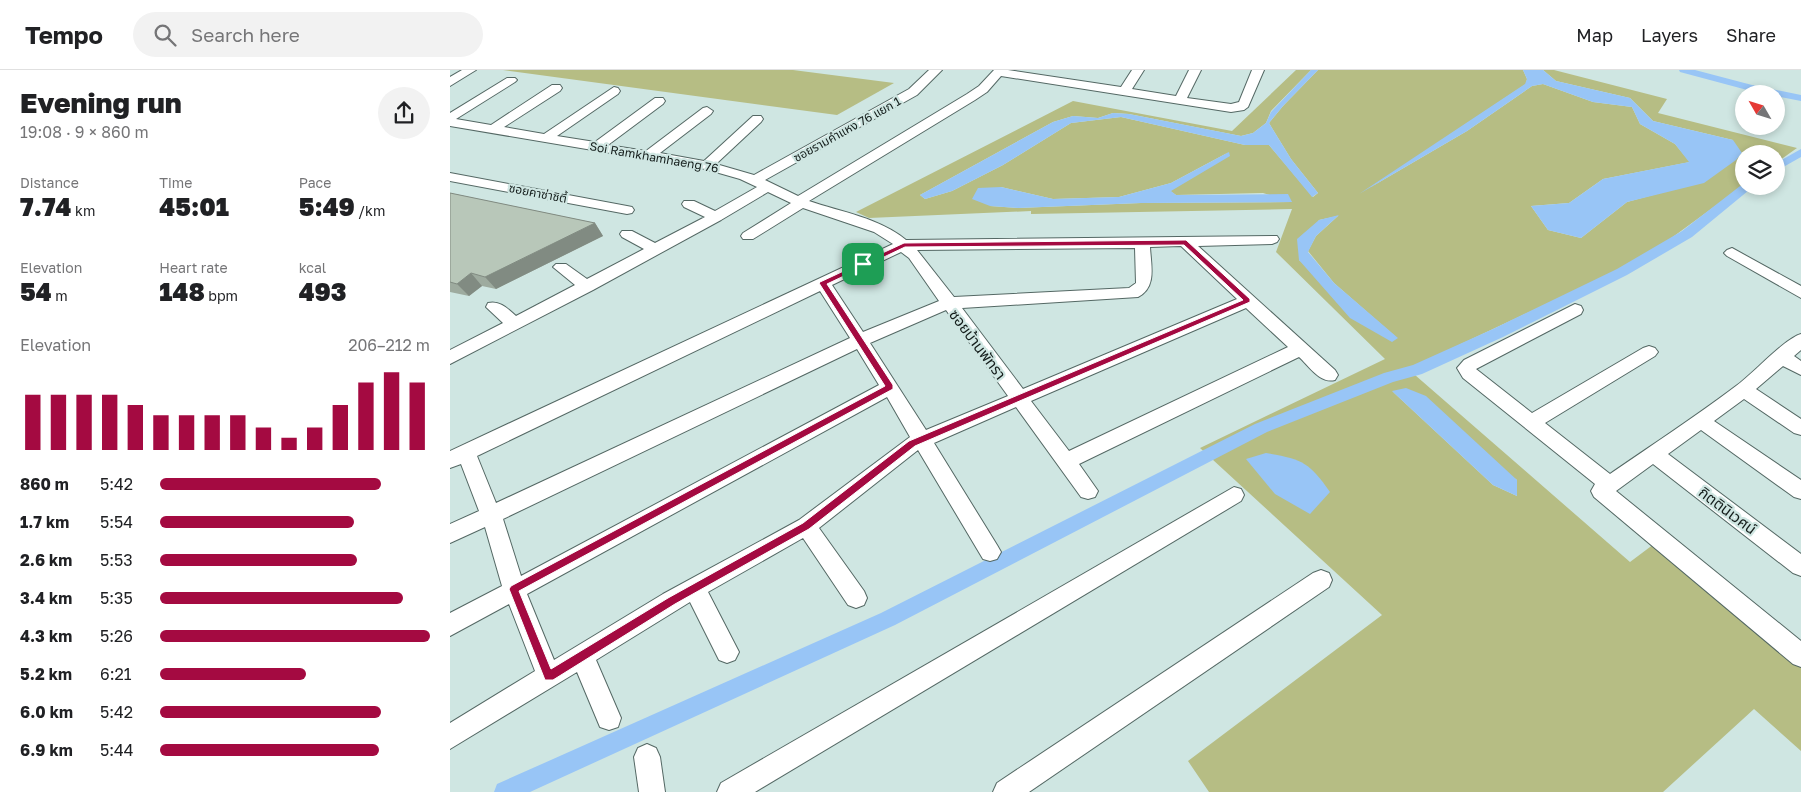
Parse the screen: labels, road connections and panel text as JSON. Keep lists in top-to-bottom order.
{
  "streets": {
    "street": [
      "ซอยรามคำแหง 76 แยก 1",
      "Soi Ramkhamhaeng 76",
      "ซอยคาซ่าซิตี้",
      "ซอยบ้านพัทรา",
      "กิตตินิเวศน์"
    ]
  },
  "crossings": [
    ["ซอยรามคำแหง 76 แยก 1", "Soi Ramkhamhaeng 76"],
    ["Soi Ramkhamhaeng 76", "ซอยบ้านพัทรา"]
  ],
  "north": "top left",
  "page": {
    "header": "Tempo",
    "search": "Search here",
    "nav": ["Map", "Layers", "Share"],
    "heading": ["Evening run", "19:08 · 9 × 860 m"],
    "stats": [
      ["Distance", "7.74 km"],
      ["Time", "45:01"],
      ["Pace", "5:49 /km"],
      ["Elevation", "54 m"],
      ["Heart rate", "148 bpm"],
      ["kcal", "493"]
    ],
    "chart": ["Elevation", "206–212 m"],
    "list": [
      {
        "name": "860 m",
        "note": "5:42"
      },
      {
        "name": "1.7 km",
        "note": "5:54"
      },
      {
        "name": "2.6 km",
        "note": "5:53"
      },
      {
        "name": "3.4 km",
        "note": "5:35"
      },
      {
        "name": "4.3 km",
        "note": "5:26"
      },
      {
        "name": "5.2 km",
        "note": "6:21"
      },
      {
        "name": "6.0 km",
        "note": "5:42"
      },
      {
        "name": "6.9 km",
        "note": "5:44"
      }
    ]
  }
}
